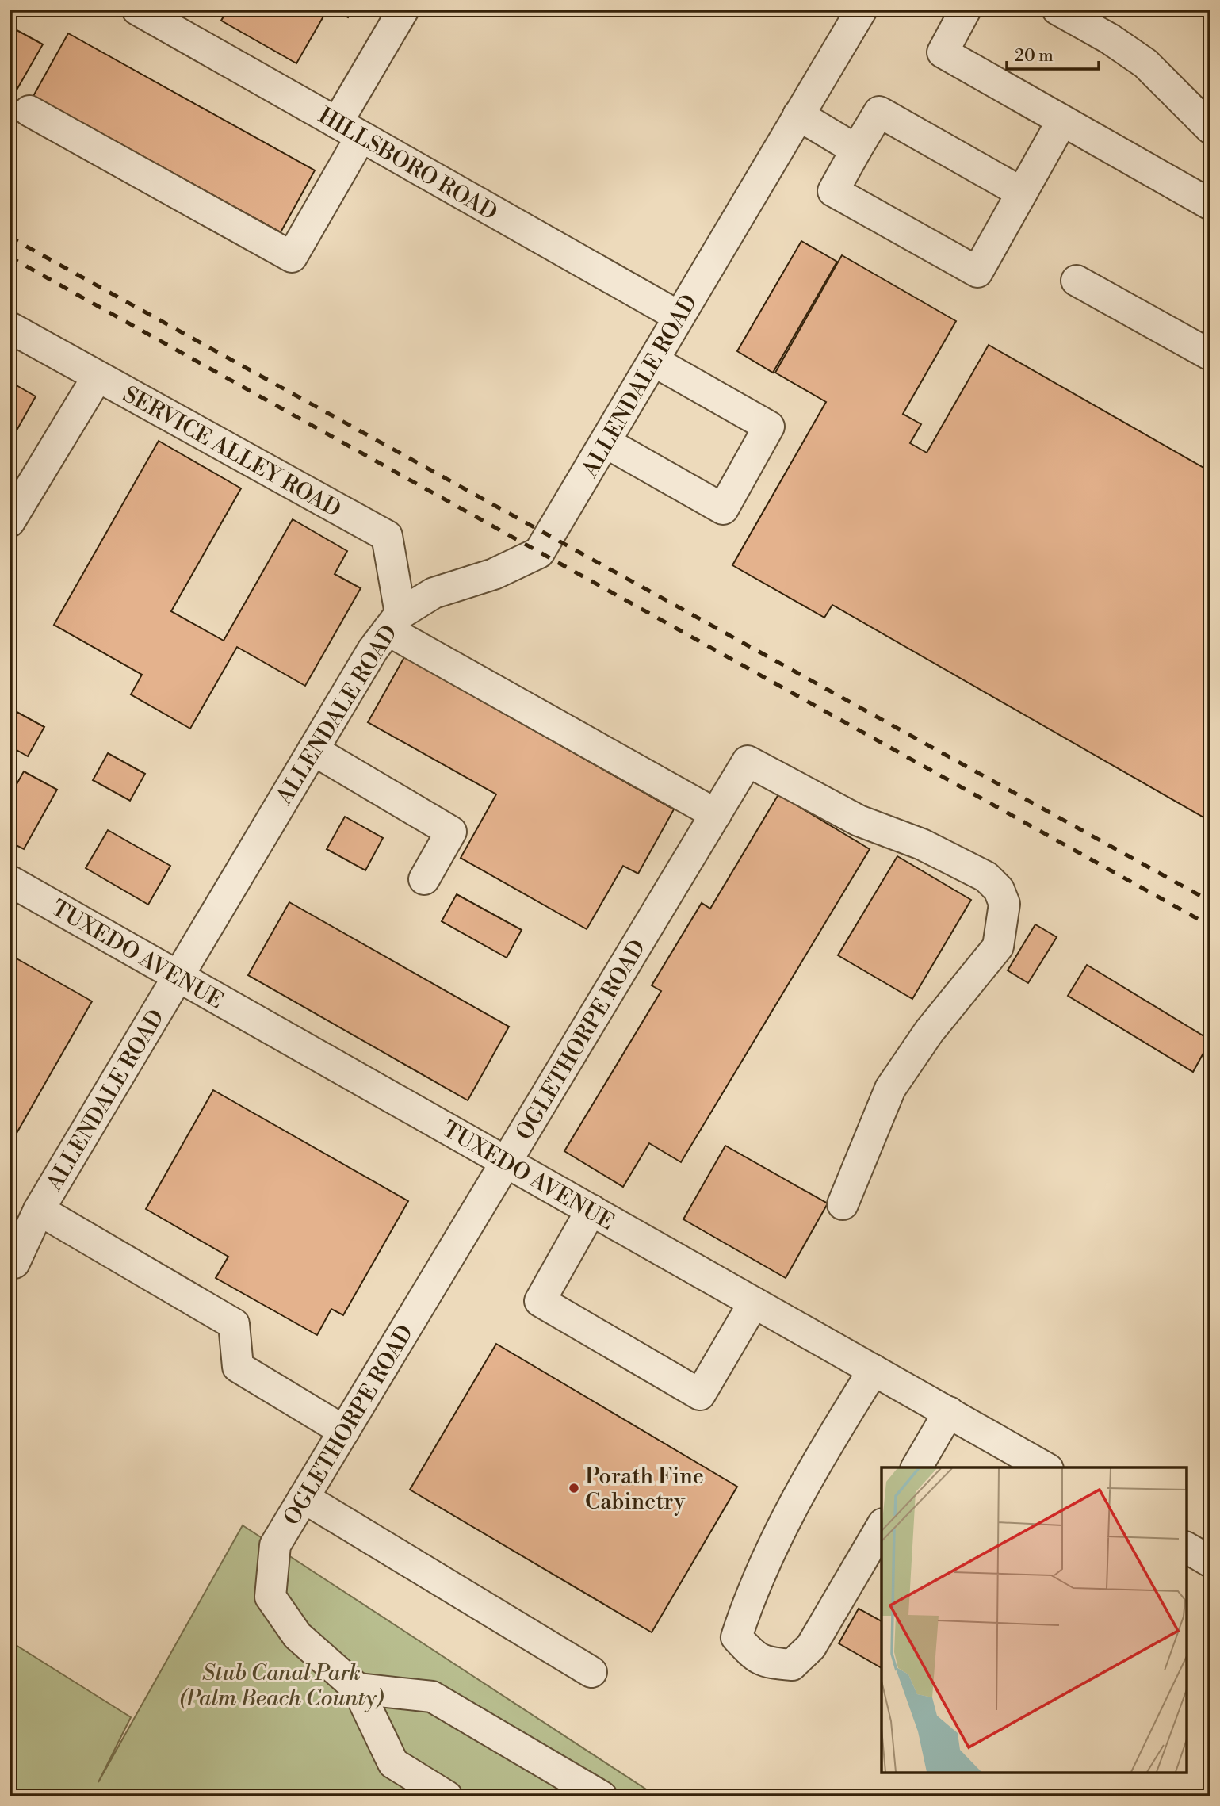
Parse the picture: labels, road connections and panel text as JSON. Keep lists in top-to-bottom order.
{
  "streets": {
    "street": [
      "HILLSBORO ROAD",
      "ALLENDALE ROAD",
      "SERVICE ALLEY ROAD",
      "TUXEDO AVENUE",
      "OGLETHORPE ROAD"
    ]
  },
  "crossings": [
    ["HILLSBORO ROAD", "ALLENDALE ROAD"],
    ["ALLENDALE ROAD", "SERVICE ALLEY ROAD"],
    ["ALLENDALE ROAD", "TUXEDO AVENUE"],
    ["TUXEDO AVENUE", "OGLETHORPE ROAD"]
  ],
  "parks": ["Stub Canal Park (Palm Beach County)"],
  "places": ["Porath Fine Cabinetry"],
  "scale_bar": "20 m"
}
